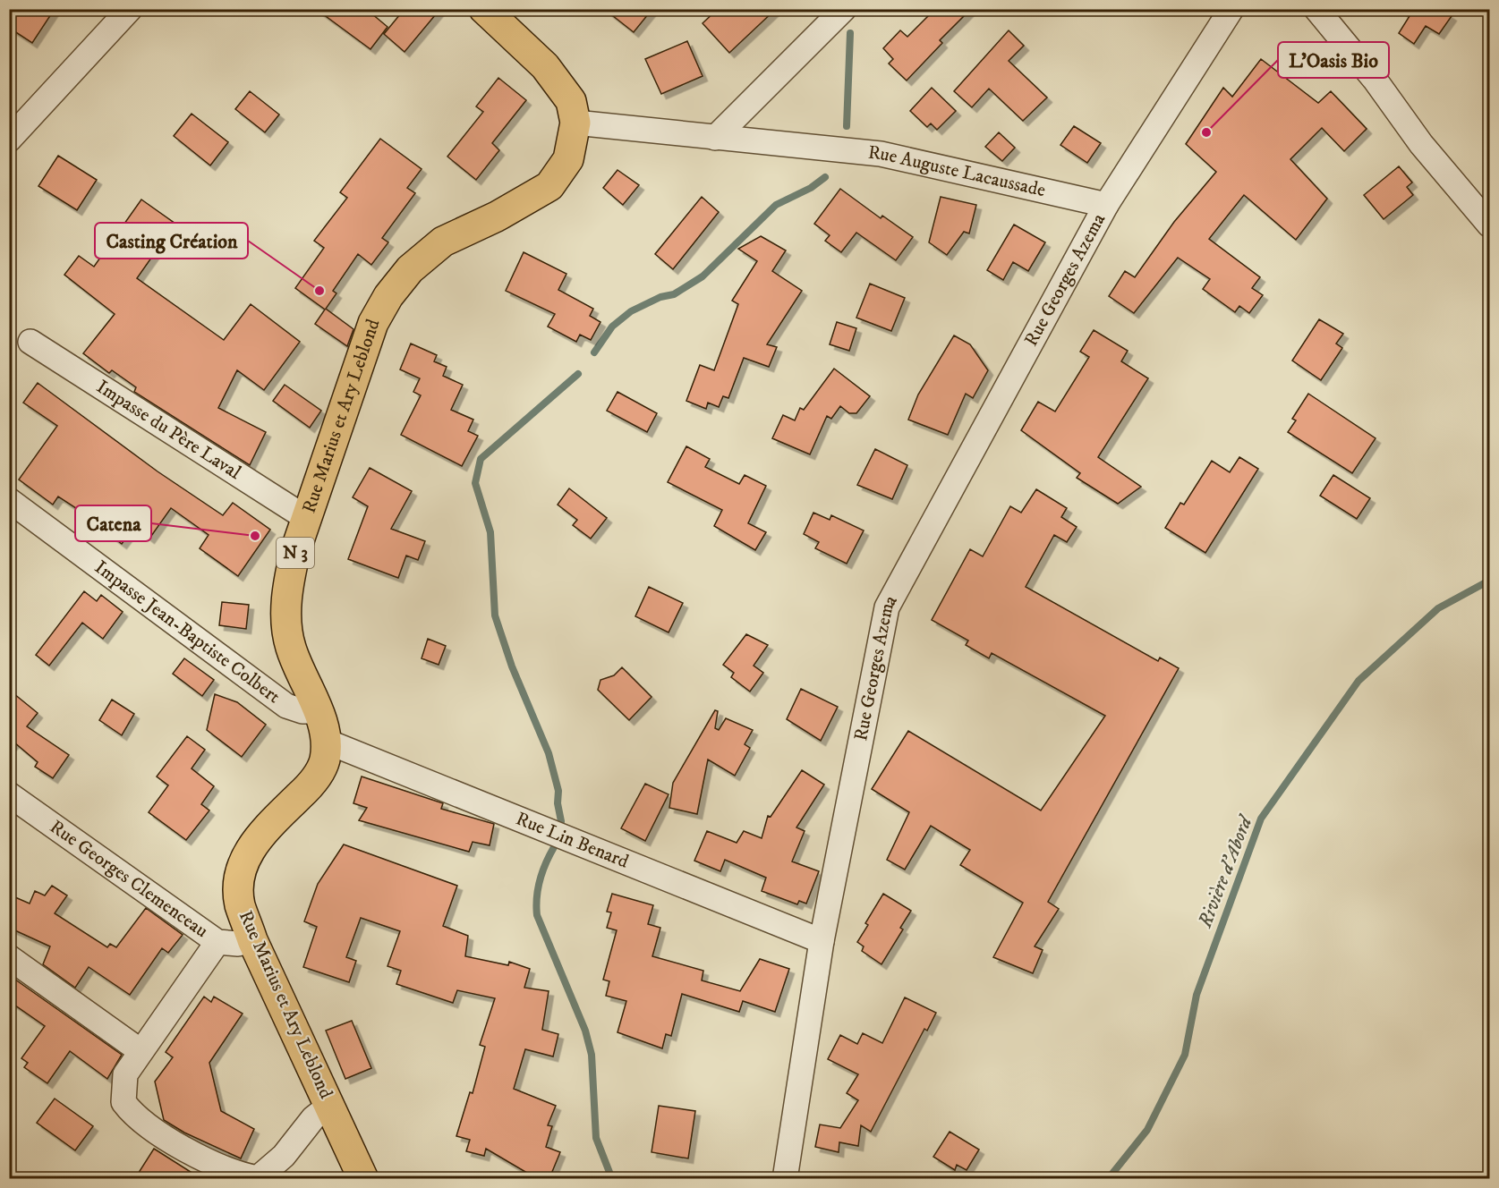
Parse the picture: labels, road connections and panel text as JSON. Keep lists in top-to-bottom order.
{
  "streets": {
    "main road": ["Rue Marius et Ary Leblond", "N 3"],
    "street": [
      "Rue Auguste Lacaussade",
      "Rue Georges Azema",
      "Impasse du Père Laval",
      "Impasse Jean-Baptiste Colbert",
      "Rue Lin Benard",
      "Rue Georges Clemenceau"
    ]
  },
  "crossings": [
    ["Rue Auguste Lacaussade", "Rue Georges Azema"],
    ["Rue Auguste Lacaussade", "Rue Marius et Ary Leblond"],
    ["Rue Georges Azema", "Rue Lin Benard"],
    ["Rue Marius et Ary Leblond", "Impasse du Père Laval"],
    ["Rue Marius et Ary Leblond", "Impasse Jean-Baptiste Colbert"],
    ["Rue Marius et Ary Leblond", "Rue Lin Benard"],
    ["Rue Marius et Ary Leblond", "Rue Georges Clemenceau"]
  ],
  "water": ["Rivière d'Abord"],
  "places": ["L'Oasis Bio", "Casting Création", "Catena"]
}
